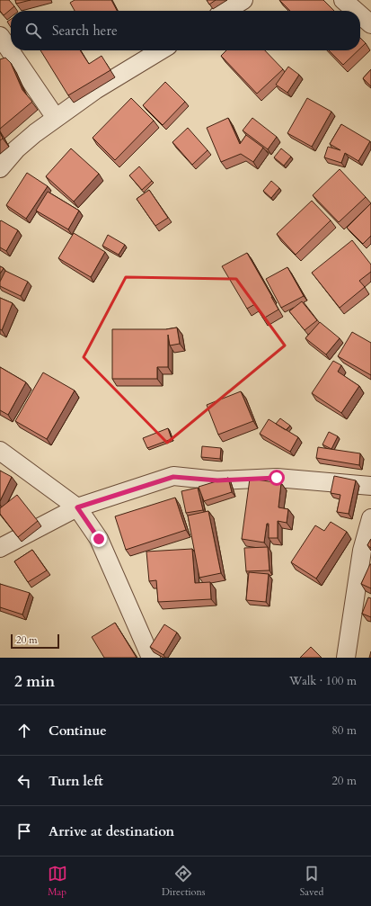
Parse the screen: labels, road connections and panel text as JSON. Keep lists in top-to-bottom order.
{
  "scale_bar": "20 m",
  "page": {
    "search": "Search here",
    "scale": "20 m",
    "heading": ["2 min", "Walk · 100 m"],
    "list": [
      ["Continue", "80 m"],
      ["Turn left", "20 m"],
      "Arrive at destination"
    ],
    "nav": ["Map", "Directions", "Saved"]
  }
}
